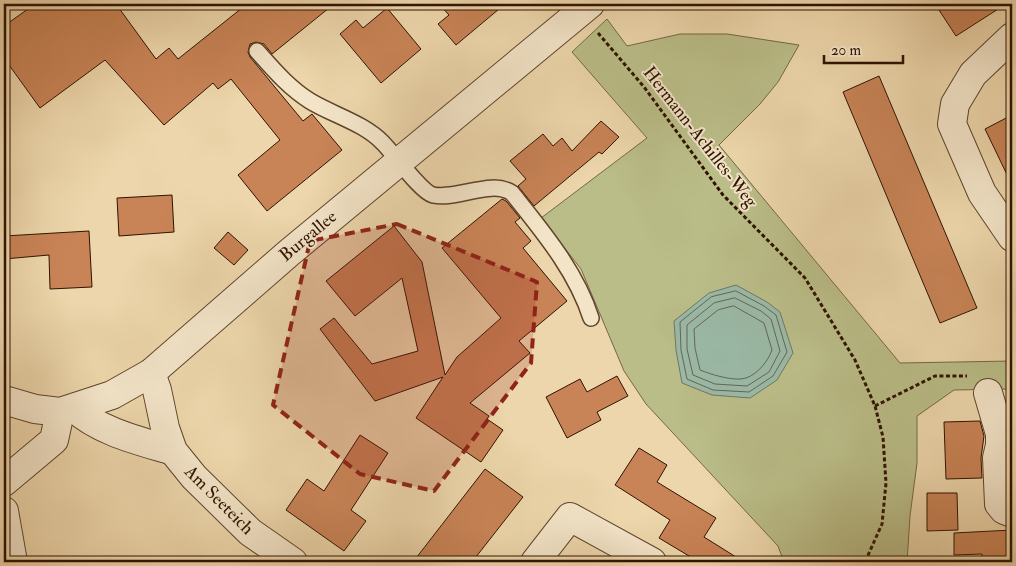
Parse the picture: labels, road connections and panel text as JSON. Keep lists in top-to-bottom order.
{
  "streets": {
    "street": ["Burgallee", "Am Seeteich"],
    "path": ["Hermann-Achilles-Weg"]
  },
  "crossings": [
    ["Hermann-Achilles-Weg", "Burgallee"],
    ["Burgallee", "Am Seeteich"]
  ],
  "scale_bar": "20 m"
}
